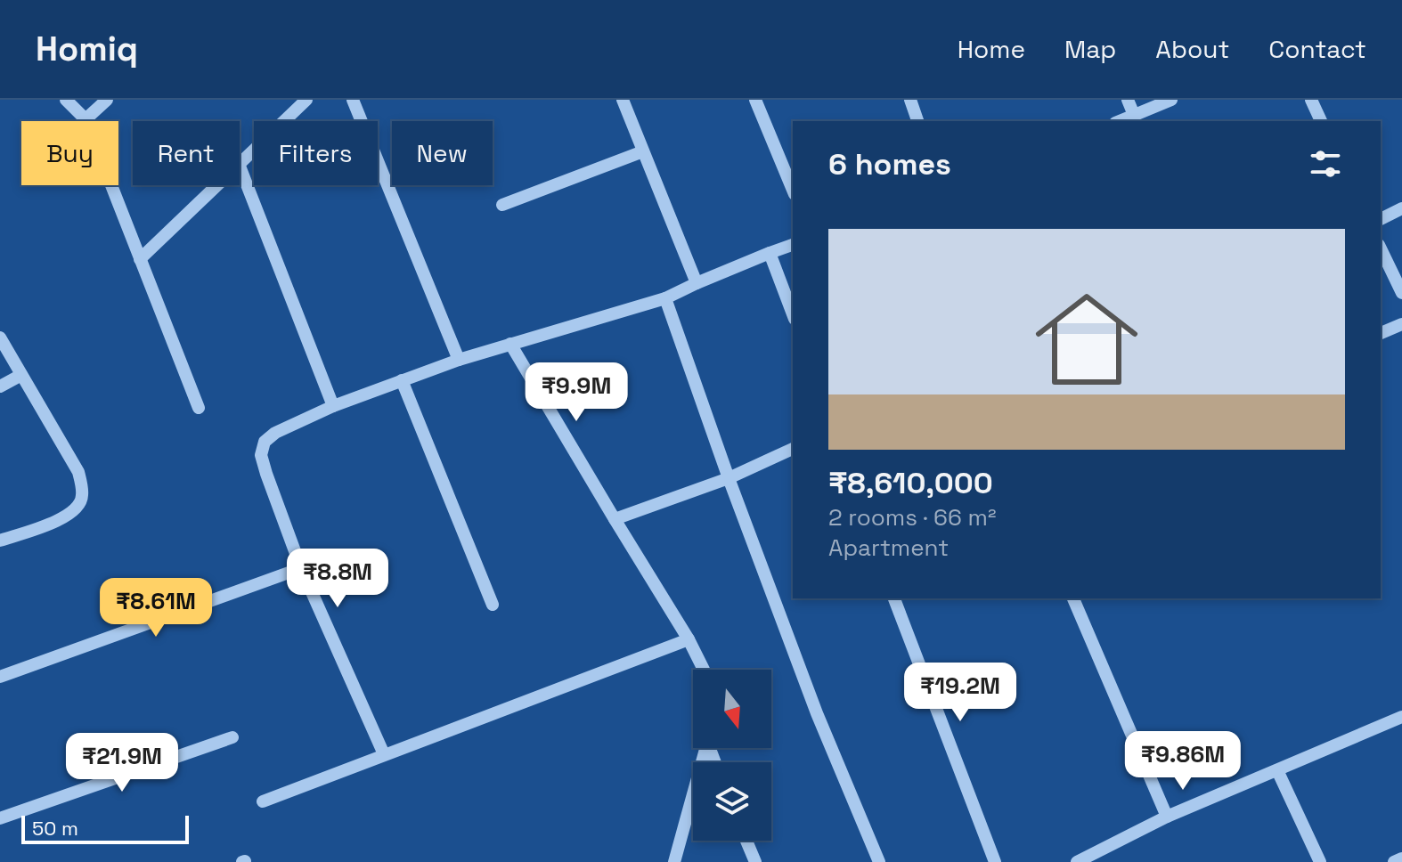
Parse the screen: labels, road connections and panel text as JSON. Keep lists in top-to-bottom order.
{
  "scale_bar": "50 m",
  "north": "bottom",
  "page": {
    "header": "Homiq",
    "nav": [
      "Home",
      "Map",
      "About",
      "Contact"
    ],
    "chip": [
      "Buy",
      "Rent",
      "Filters",
      "New"
    ],
    "heading": "6 homes",
    "list": [
      {
        "name": "₹8,610,000",
        "note": "2 rooms · 66 m² · Apartment"
      }
    ],
    "price": [
      "₹9.9M",
      "₹8.8M",
      "₹8.61M",
      "₹19.2M",
      "₹9.86M",
      "₹21.9M"
    ],
    "scale": "50 m"
  }
}
